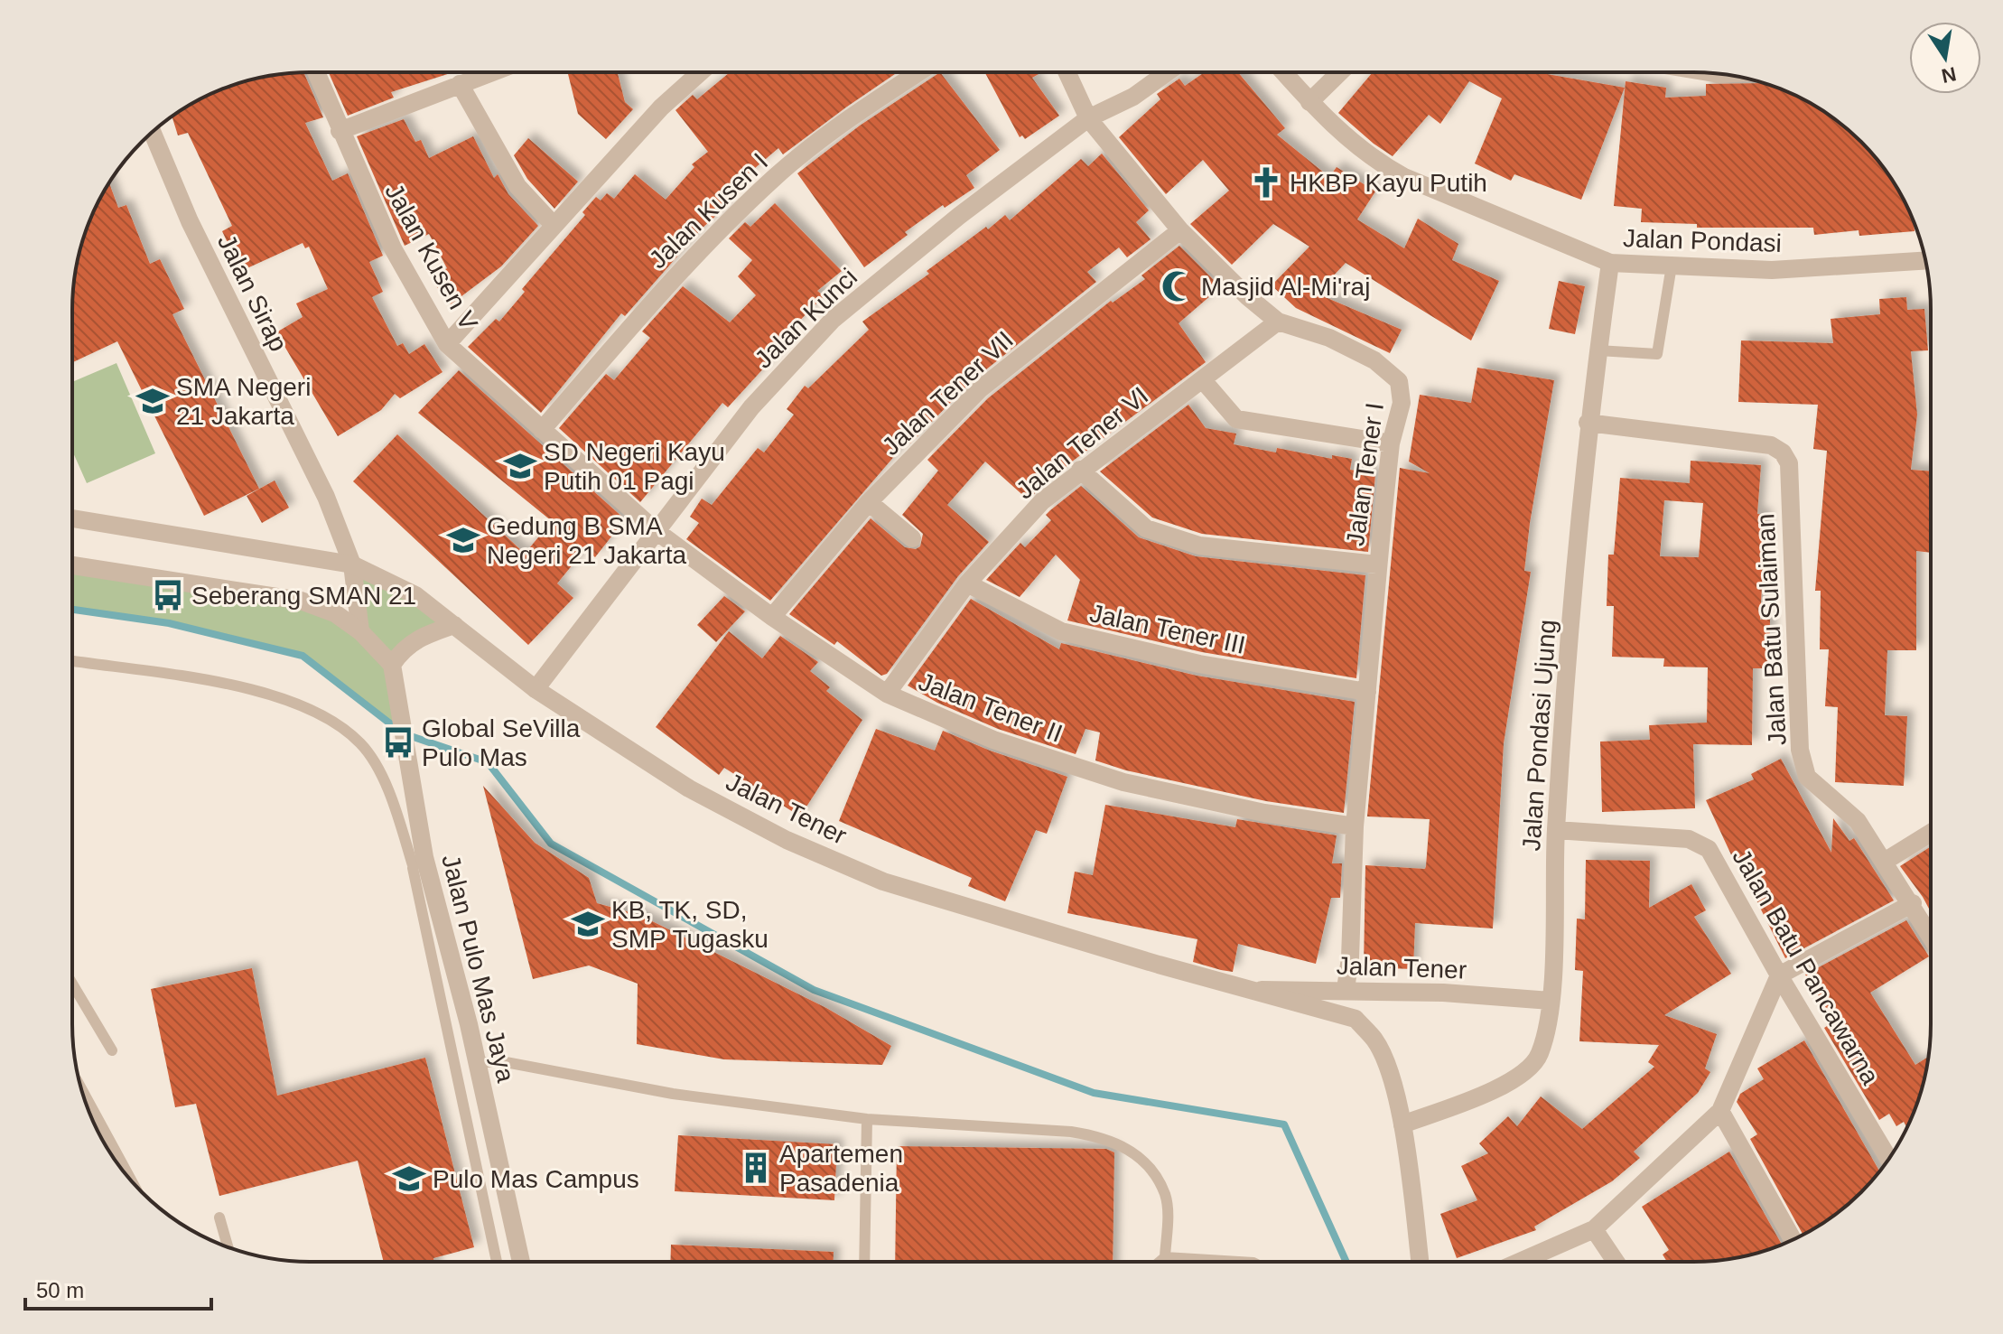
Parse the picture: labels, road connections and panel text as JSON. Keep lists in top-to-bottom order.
{
  "streets": {
    "street": [
      "Jalan Kusen I",
      "Jalan Pondasi",
      "Jalan Kusen V",
      "Jalan Sirap",
      "Jalan Kunci",
      "Jalan Tener VII",
      "Jalan Tener VI",
      "Jalan Tener I",
      "Jalan Tener III",
      "Jalan Batu Sulaiman",
      "Jalan Tener II",
      "Jalan Pondasi Ujung",
      "Jalan Tener",
      "Jalan Batu Pancawarna",
      "Jalan Pulo Mas Jaya"
    ]
  },
  "crossings": [
    ["Jalan Kusen I", "Jalan Kusen V"],
    ["Jalan Pondasi", "Jalan Pondasi Ujung"],
    ["Jalan Kusen V", "Jalan Kunci"],
    ["Jalan Kusen V", "Jalan Tener II"],
    ["Jalan Sirap", "Jalan Tener"],
    ["Jalan Kunci", "Jalan Tener I"],
    ["Jalan Kunci", "Jalan Tener II"],
    ["Jalan Kunci", "Jalan Tener"],
    ["Jalan Tener VII", "Jalan Tener I"],
    ["Jalan Tener VII", "Jalan Tener II"],
    ["Jalan Tener VI", "Jalan Tener I"],
    ["Jalan Tener VI", "Jalan Tener III"],
    ["Jalan Tener VI", "Jalan Tener II"],
    ["Jalan Tener I", "Jalan Tener III"],
    ["Jalan Tener I", "Jalan Tener II"],
    ["Jalan Tener I", "Jalan Tener"],
    ["Jalan Batu Sulaiman", "Jalan Pondasi Ujung"],
    ["Jalan Pondasi Ujung", "Jalan Tener"],
    ["Jalan Pondasi Ujung", "Jalan Batu Pancawarna"]
  ],
  "places": {
    "church": ["HKBP Kayu Putih"],
    "mosque": ["Masjid Al-Mi'raj"],
    "school or university": [
      "SMA Negeri 21 Jakarta",
      "SD Negeri Kayu Putih 01 Pagi",
      "Gedung B SMA Negeri 21 Jakarta",
      "KB, TK, SD, SMP Tugasku",
      "Pulo Mas Campus"
    ],
    "bus stop": ["Seberang SMAN 21", "Global SeVilla Pulo Mas"],
    "building": ["Apartemen Pasadenia"]
  },
  "scale_bar": "50 m",
  "north": "bottom"
}
